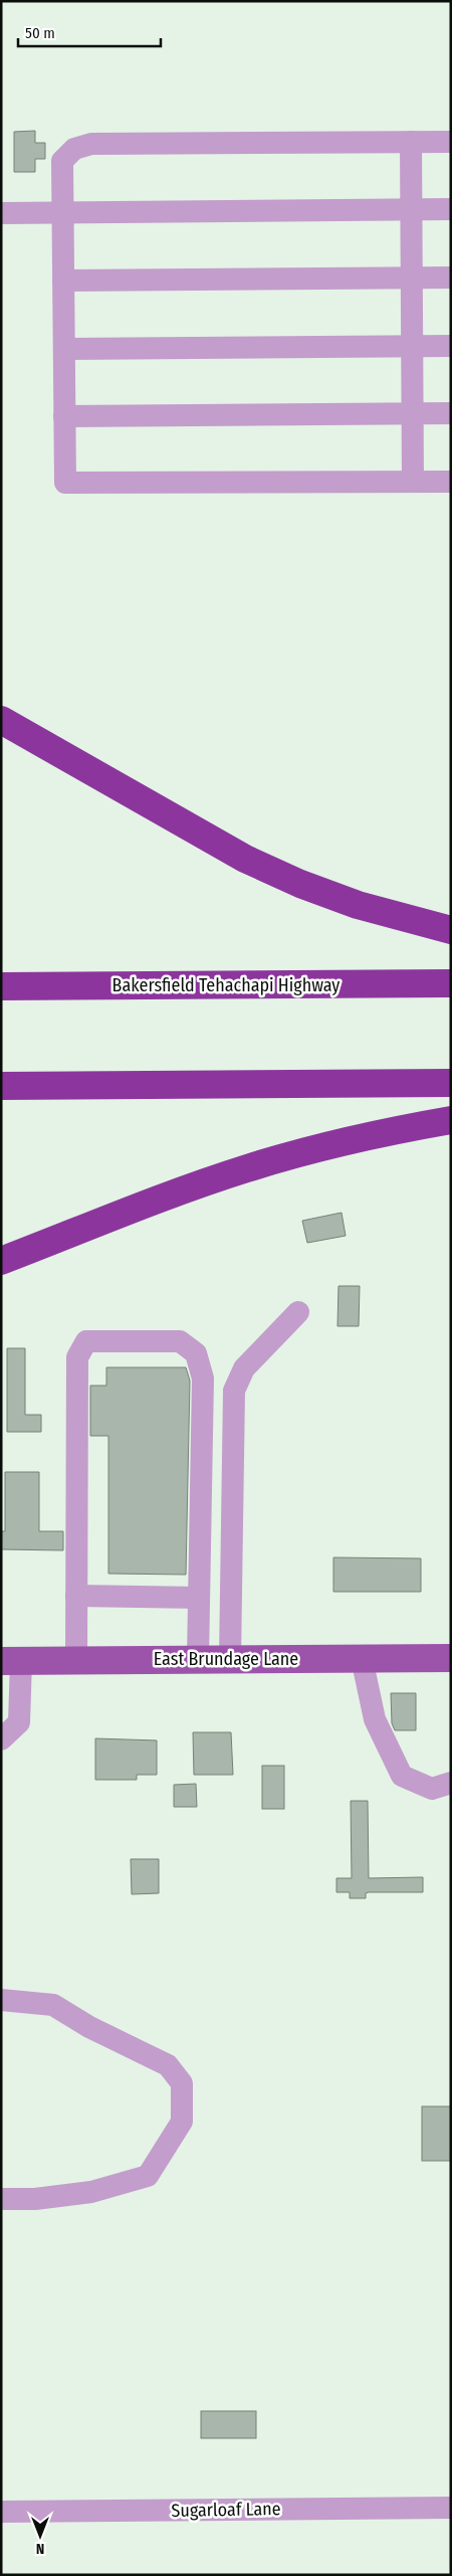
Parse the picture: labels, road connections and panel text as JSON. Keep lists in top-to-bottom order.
{
  "streets": {
    "highway": ["Bakersfield Tehachapi Highway"],
    "main road": ["East Brundage Lane"],
    "street": ["Sugarloaf Lane"]
  },
  "scale_bar": "50 m",
  "north": "bottom"
}
